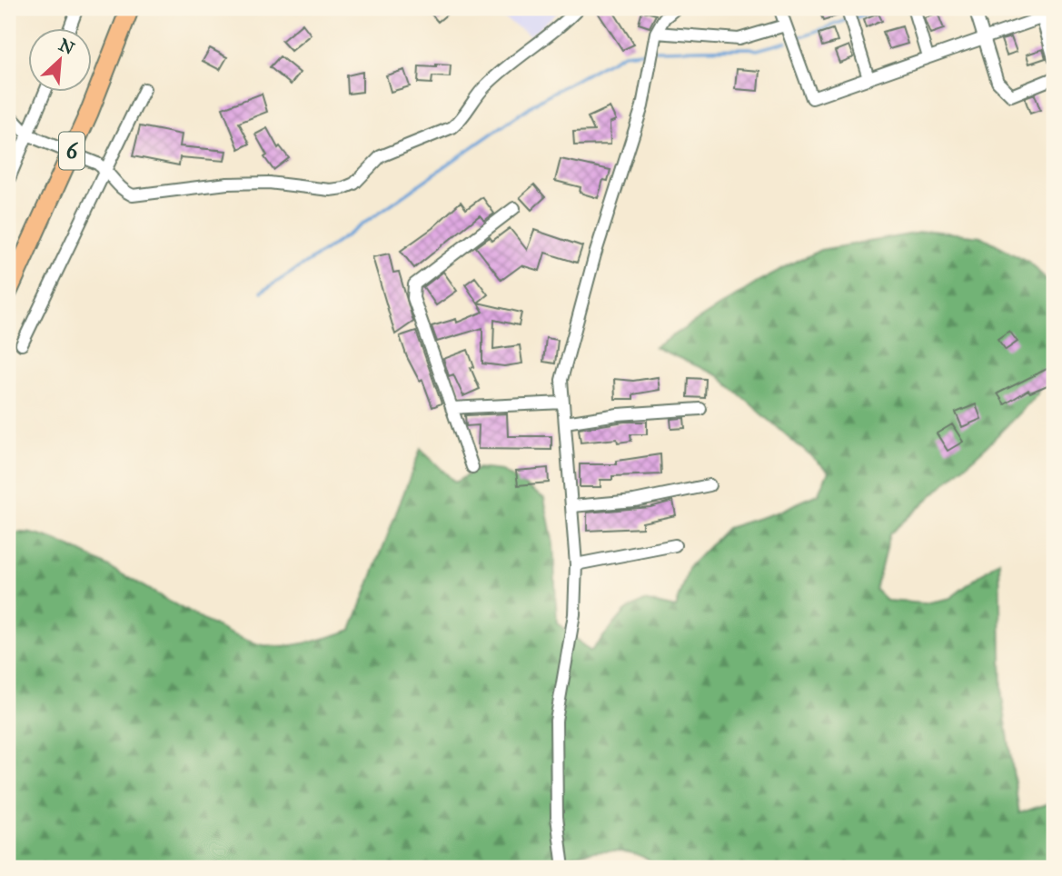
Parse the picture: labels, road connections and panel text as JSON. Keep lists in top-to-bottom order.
{
  "streets": {
    "highway": ["6"]
  },
  "north": "top right"
}
